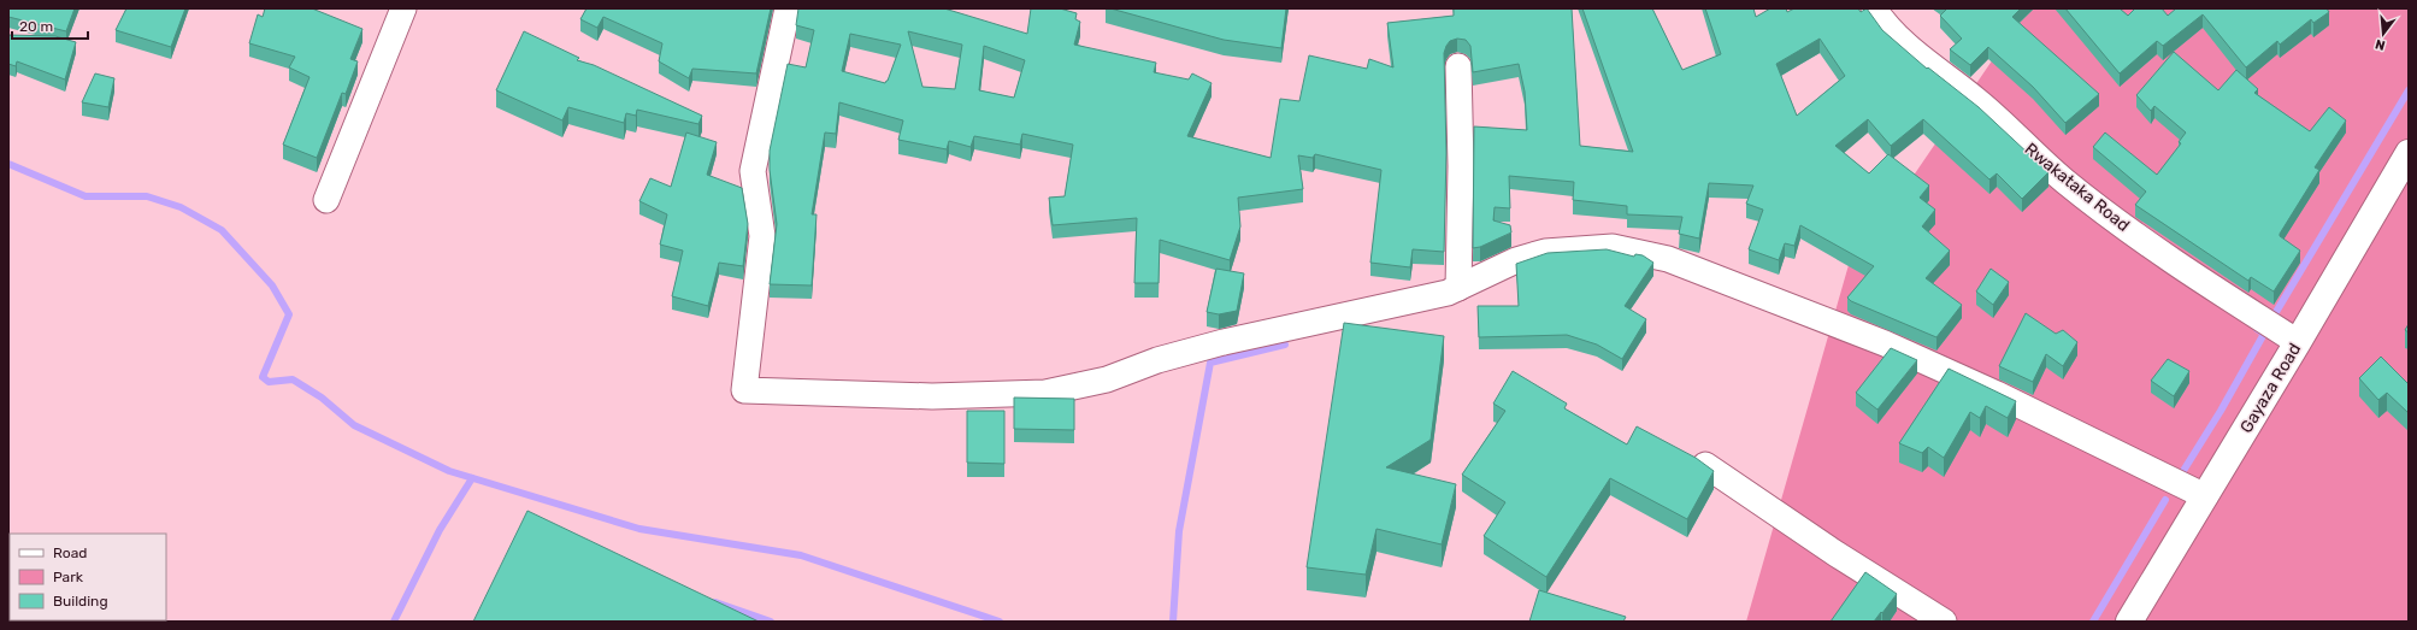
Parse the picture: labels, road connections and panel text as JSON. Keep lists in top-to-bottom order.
{
  "streets": {
    "main road": ["Gayaza Road"],
    "street": ["Rwakataka Road"]
  },
  "crossings": [
    ["Rwakataka Road", "Gayaza Road"]
  ],
  "legend": ["Road", "Park", "Building"],
  "scale_bar": "20 m",
  "north": "bottom"
}
